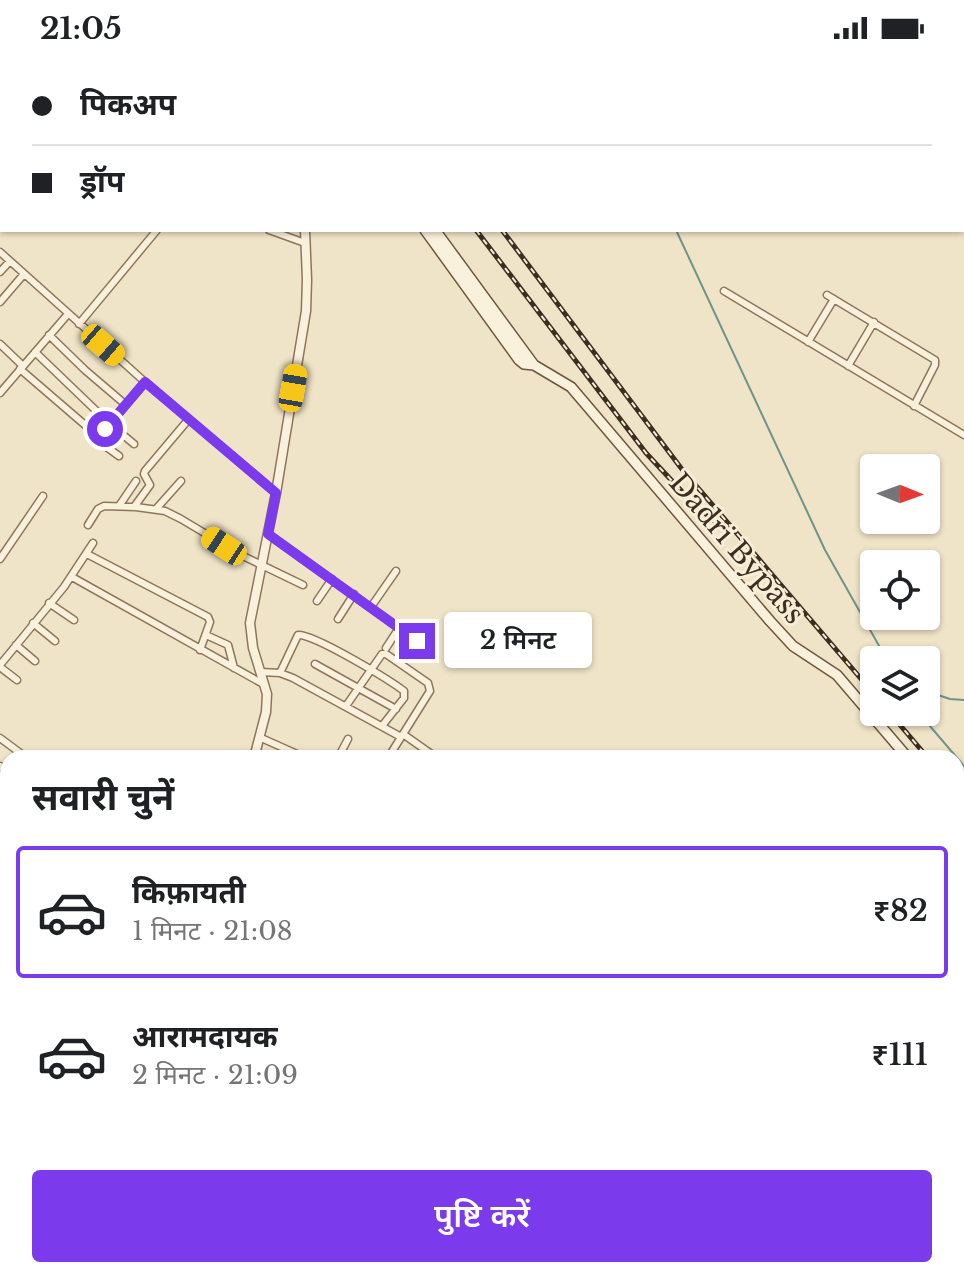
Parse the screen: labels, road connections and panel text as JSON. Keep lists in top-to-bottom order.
{
  "streets": {
    "main road": ["Dadri Bypass"]
  },
  "north": "right",
  "page": {
    "status": "21:05",
    "banner": ["पिकअप", "ड्रॉप"],
    "bubble": "2 मिनट",
    "heading": "सवारी चुनें",
    "list": [
      {
        "name": "किफ़ायती",
        "note": "1 मिनट · 21:08",
        "value": "₹82"
      },
      {
        "name": "आरामदायक",
        "note": "2 मिनट · 21:09",
        "value": "₹111"
      }
    ],
    "buttons": "पुष्टि करें"
  }
}
